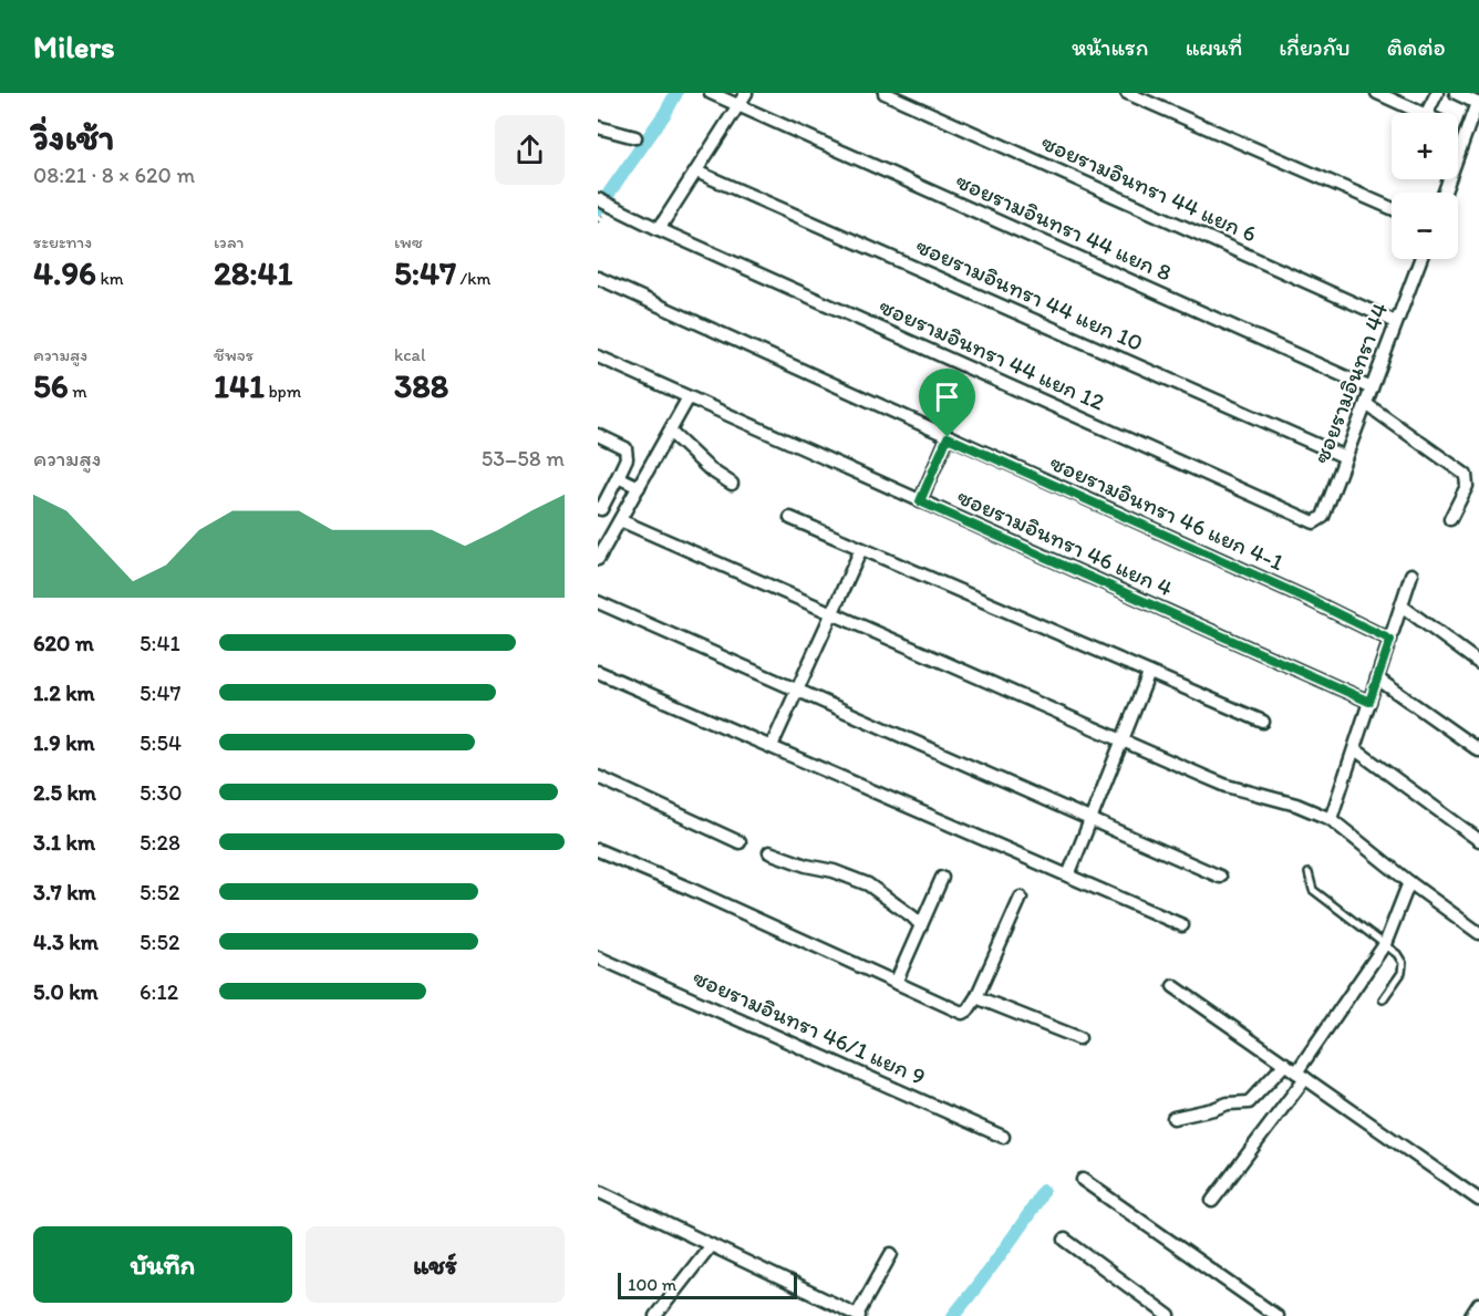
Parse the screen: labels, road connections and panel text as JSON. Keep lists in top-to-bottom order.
{
  "streets": {
    "street": [
      "ซอยรามอินทรา 44 แยก 6",
      "ซอยรามอินทรา 44 แยก 8",
      "ซอยรามอินทรา 44 แยก 10",
      "ซอยรามอินทรา 44 แยก 12",
      "ซอยรามอินทรา 44",
      "ซอยรามอินทรา 46 แยก 4-1",
      "ซอยรามอินทรา 46 แยก 4",
      "ซอยรามอินทรา 46/1 แยก 9"
    ]
  },
  "crossings": [
    ["ซอยรามอินทรา 44 แยก 6", "ซอยรามอินทรา 44"],
    ["ซอยรามอินทรา 44 แยก 8", "ซอยรามอินทรา 44"],
    ["ซอยรามอินทรา 44 แยก 10", "ซอยรามอินทรา 44"],
    ["ซอยรามอินทรา 44 แยก 12", "ซอยรามอินทรา 44"]
  ],
  "scale_bar": "100 m",
  "page": {
    "header": "Milers",
    "nav": [
      "หน้าแรก",
      "แผนที่",
      "เกี่ยวกับ",
      "ติดต่อ"
    ],
    "heading": ["วิ่งเช้า", "08:21 · 8 × 620 m"],
    "map_buttons": ["+", "−"],
    "stats": [
      ["ระยะทาง", "4.96 km"],
      ["เวลา", "28:41"],
      ["เพซ", "5:47 /km"],
      ["ความสูง", "56 m"],
      ["ชีพจร", "141 bpm"],
      ["kcal", "388"]
    ],
    "chart": ["ความสูง", "53–58 m"],
    "list": [
      {
        "name": "620 m",
        "note": "5:41"
      },
      {
        "name": "1.2 km",
        "note": "5:47"
      },
      {
        "name": "1.9 km",
        "note": "5:54"
      },
      {
        "name": "2.5 km",
        "note": "5:30"
      },
      {
        "name": "3.1 km",
        "note": "5:28"
      },
      {
        "name": "3.7 km",
        "note": "5:52"
      },
      {
        "name": "4.3 km",
        "note": "5:52"
      },
      {
        "name": "5.0 km",
        "note": "6:12"
      }
    ],
    "buttons": ["บันทึก", "แชร์"],
    "scale": "100 m"
  }
}
